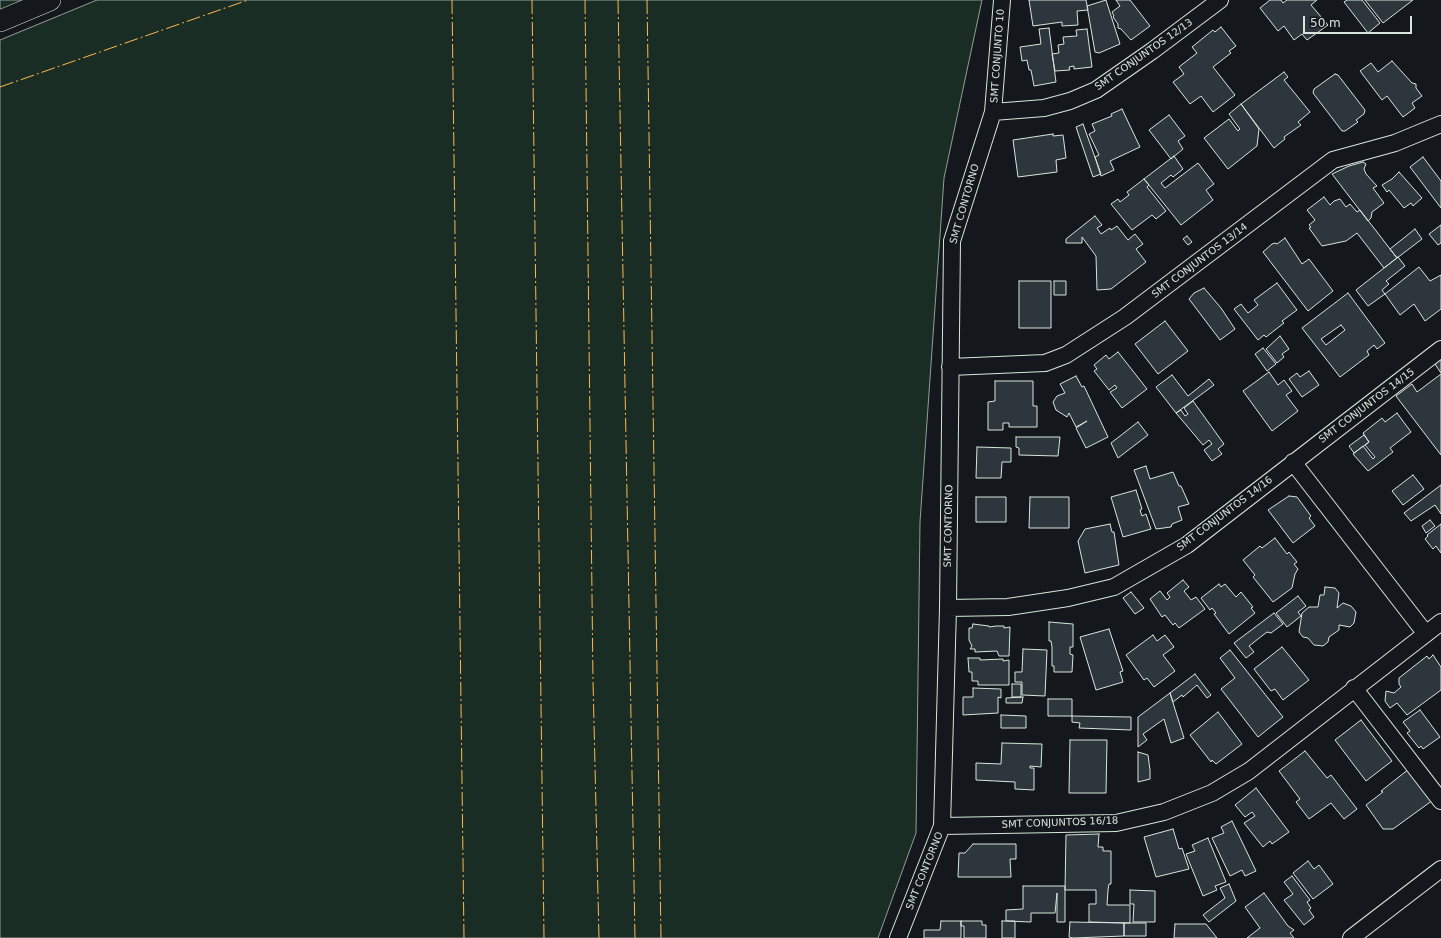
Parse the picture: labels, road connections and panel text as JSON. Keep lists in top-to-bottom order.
{
  "streets": {
    "street": [
      "SMT CONJUNTOS 12/13",
      "SMT CONJUNTO 10",
      "SMT CONTORNO",
      "SMT CONJUNTOS 13/14",
      "SMT CONJUNTOS 14/15",
      "SMT CONJUNTOS 14/16",
      "SMT CONJUNTOS 16/18"
    ]
  },
  "crossings": [
    ["SMT CONJUNTOS 12/13", "SMT CONJUNTO 10"],
    ["SMT CONJUNTOS 12/13", "SMT CONTORNO"],
    ["SMT CONJUNTO 10", "SMT CONTORNO"],
    ["SMT CONTORNO", "SMT CONJUNTOS 13/14"],
    ["SMT CONTORNO", "SMT CONJUNTOS 14/16"],
    ["SMT CONTORNO", "SMT CONJUNTOS 16/18"],
    ["SMT CONJUNTOS 14/15", "SMT CONJUNTOS 14/16"]
  ],
  "scale_bar": "50 m"
}
